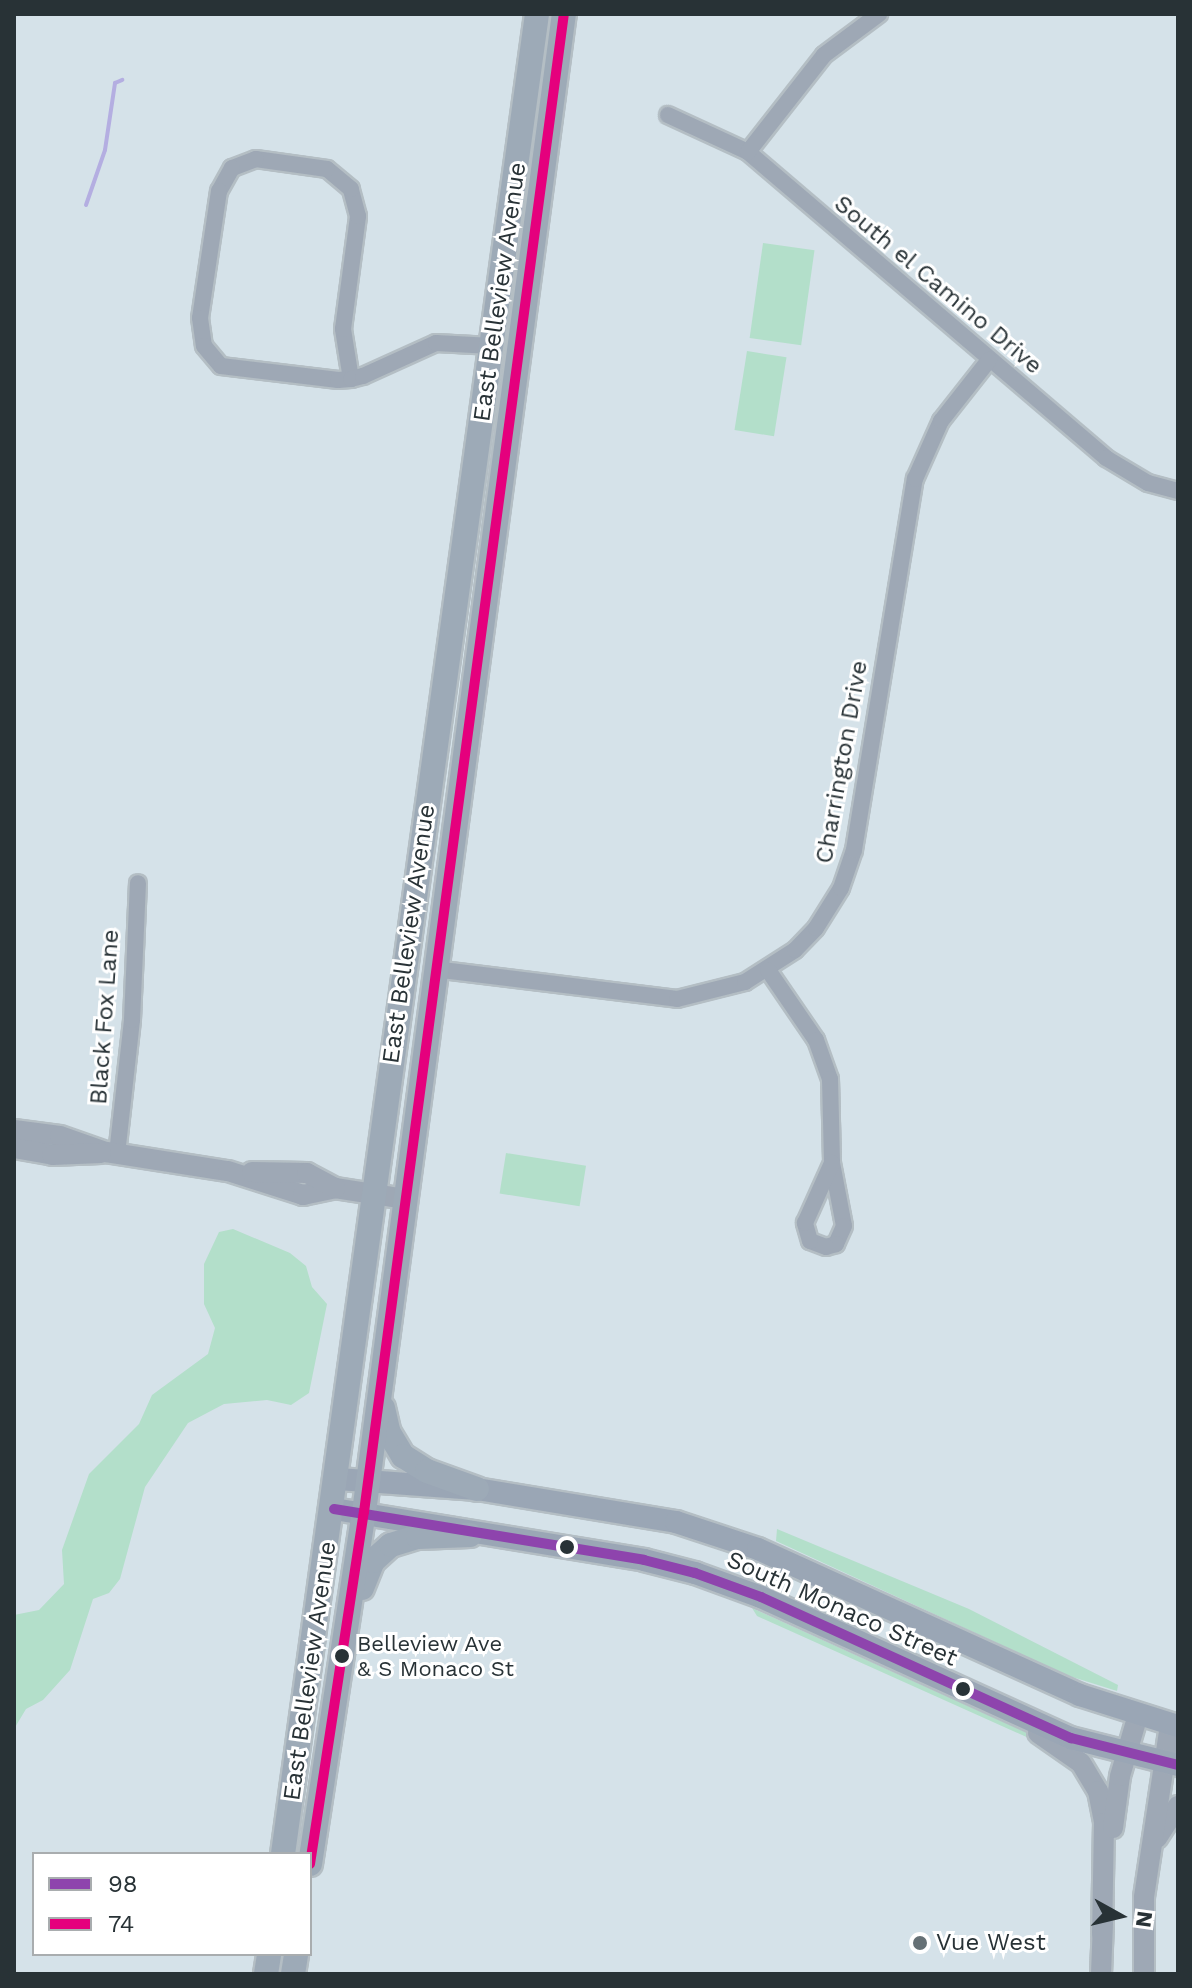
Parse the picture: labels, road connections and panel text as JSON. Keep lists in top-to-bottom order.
{
  "streets": {
    "main road": ["East Belleview Avenue", "South Monaco Street"],
    "street": ["South el Camino Drive", "Charrington Drive", "Black Fox Lane"]
  },
  "crossings": [
    ["South el Camino Drive", "Charrington Drive"],
    ["East Belleview Avenue", "Charrington Drive"],
    ["East Belleview Avenue", "South Monaco Street"]
  ],
  "places": ["Belleview Ave & S Monaco St", "Vue West"],
  "lines": ["transit line 74", "transit line 98"],
  "legend": ["98", "74"],
  "north": "right"
}
